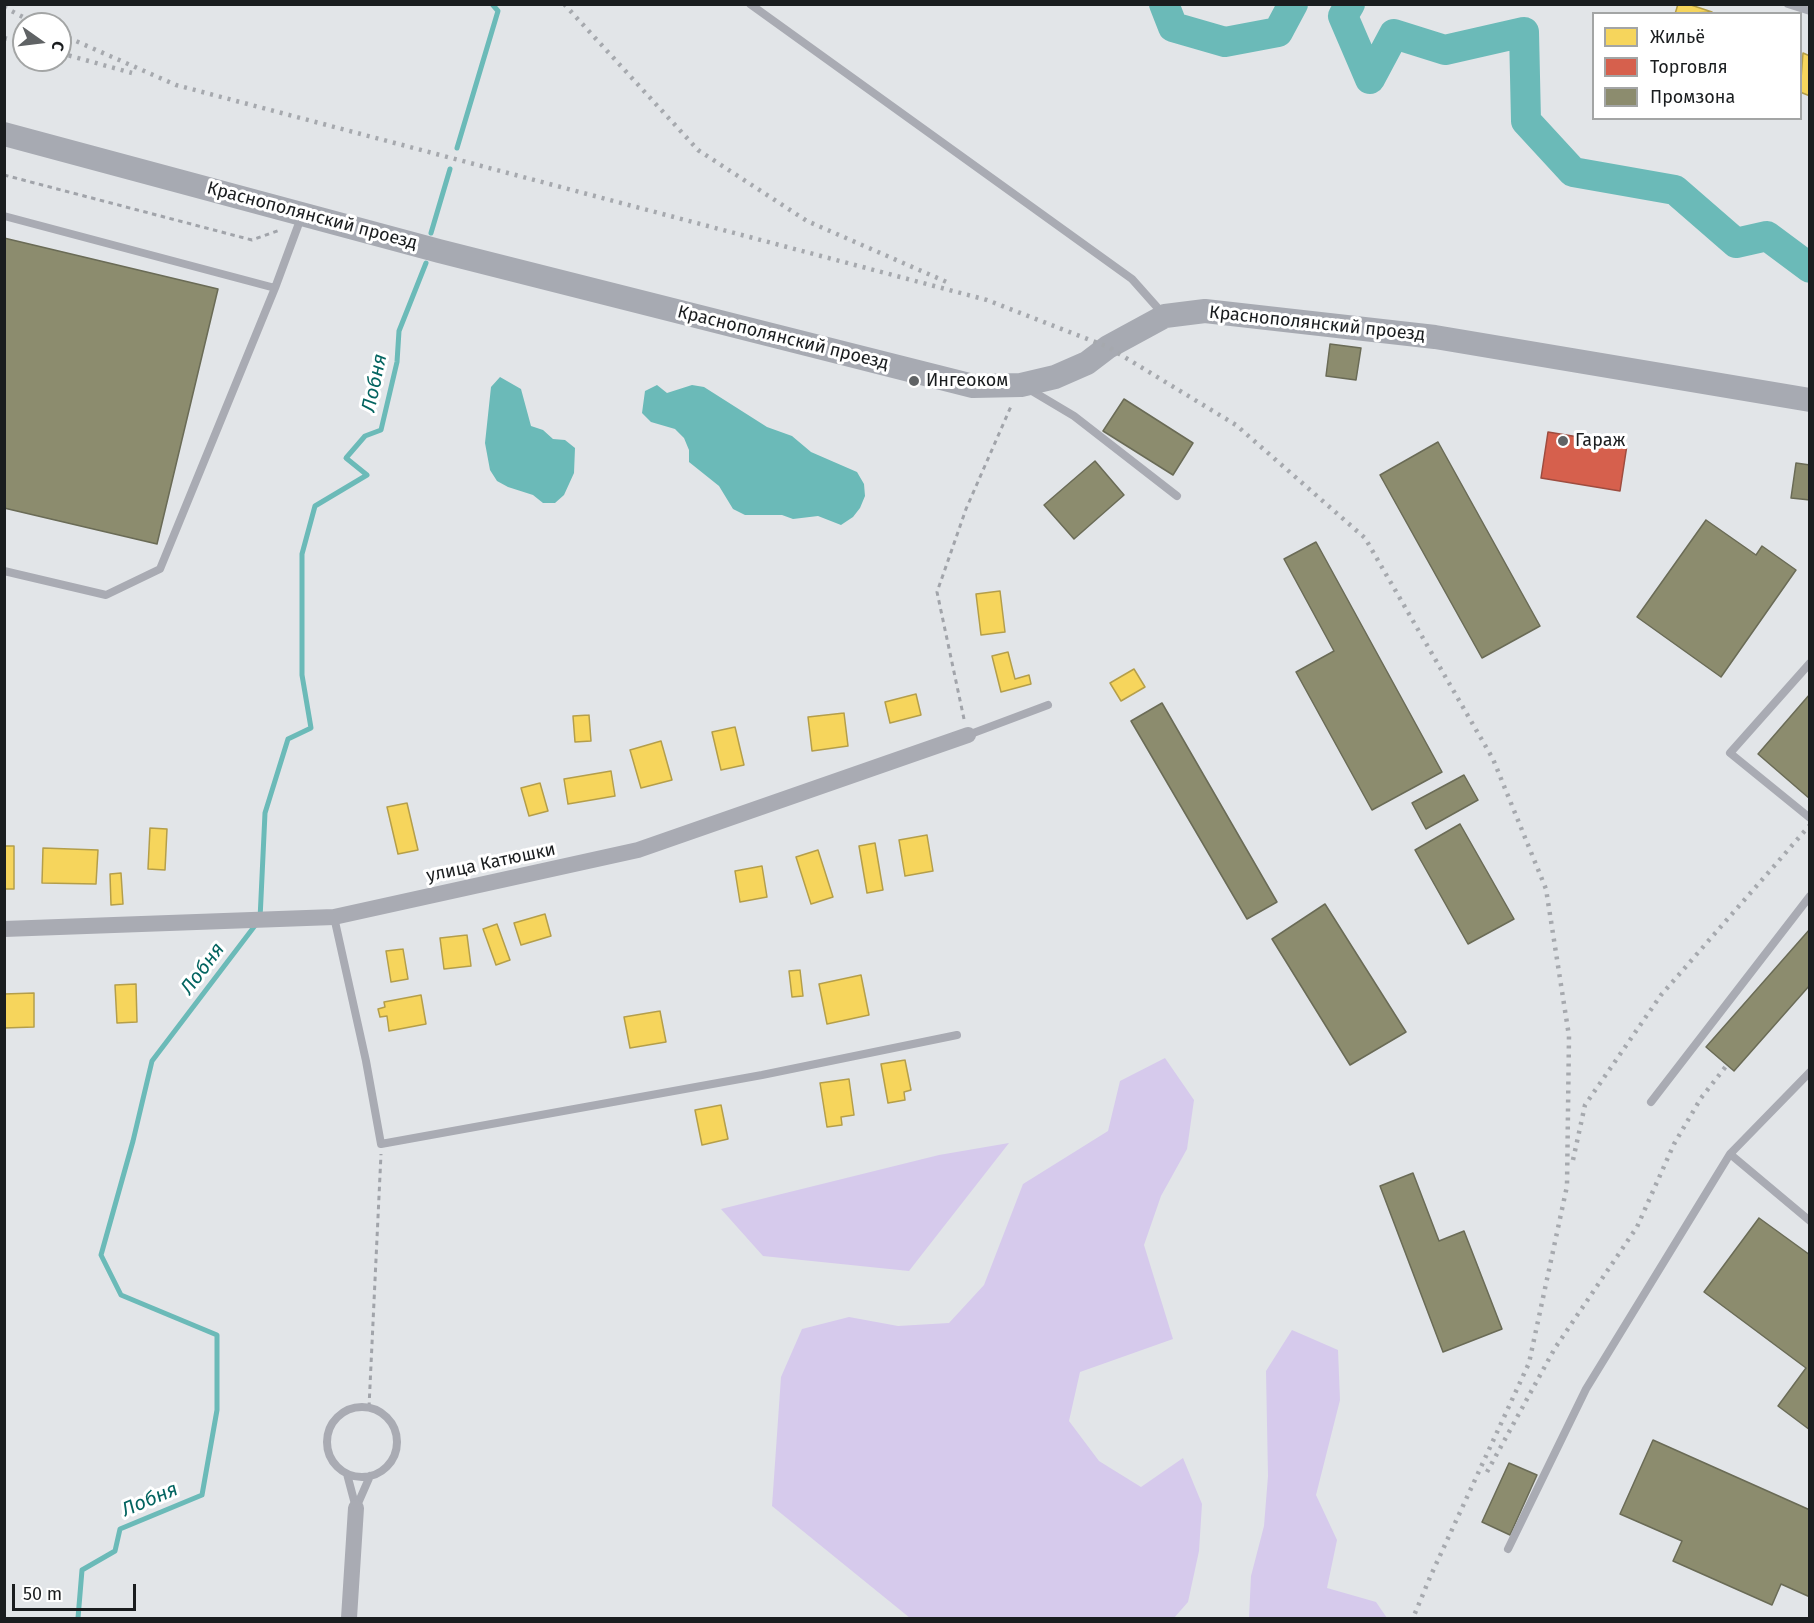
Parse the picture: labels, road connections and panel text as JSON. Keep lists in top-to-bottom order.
{
  "streets": {
    "main road": ["Краснополянский проезд"],
    "street": ["улица Катюшки"]
  },
  "water": ["Лобня"],
  "places": ["Ингеоком", "Гараж"],
  "legend": ["Жильё", "Торговля", "Промзона"],
  "scale_bar": "50 m",
  "north": "right"
}
